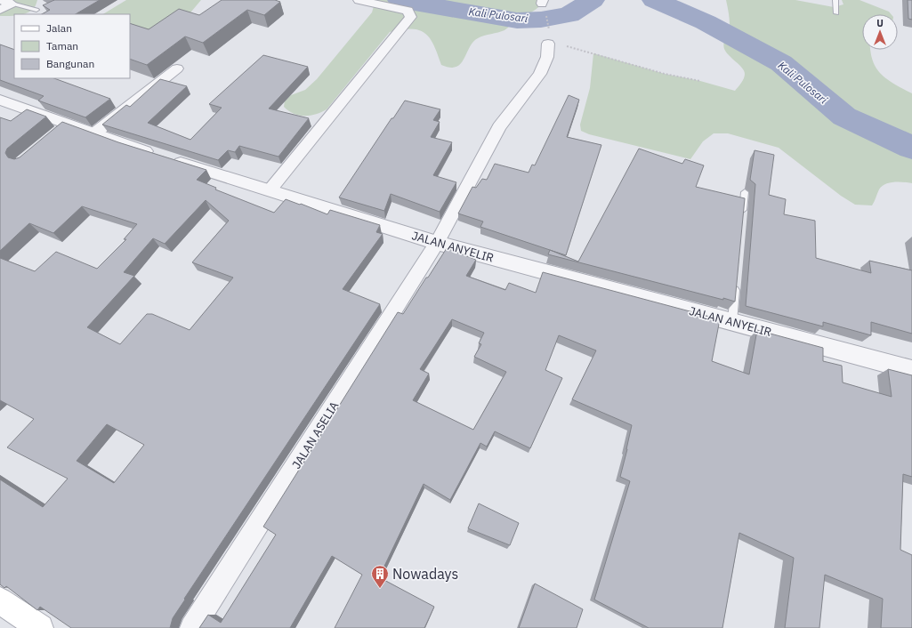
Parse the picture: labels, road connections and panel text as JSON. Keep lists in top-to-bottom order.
{
  "streets": {
    "street": ["JALAN ANYELIR", "JALAN ASELIA"]
  },
  "crossings": [
    ["JALAN ANYELIR", "JALAN ASELIA"]
  ],
  "water": ["Kali Pulosari"],
  "places": {
    "building": ["Nowadays"]
  },
  "legend": ["Jalan", "Taman", "Bangunan"],
  "north": "top"
}
